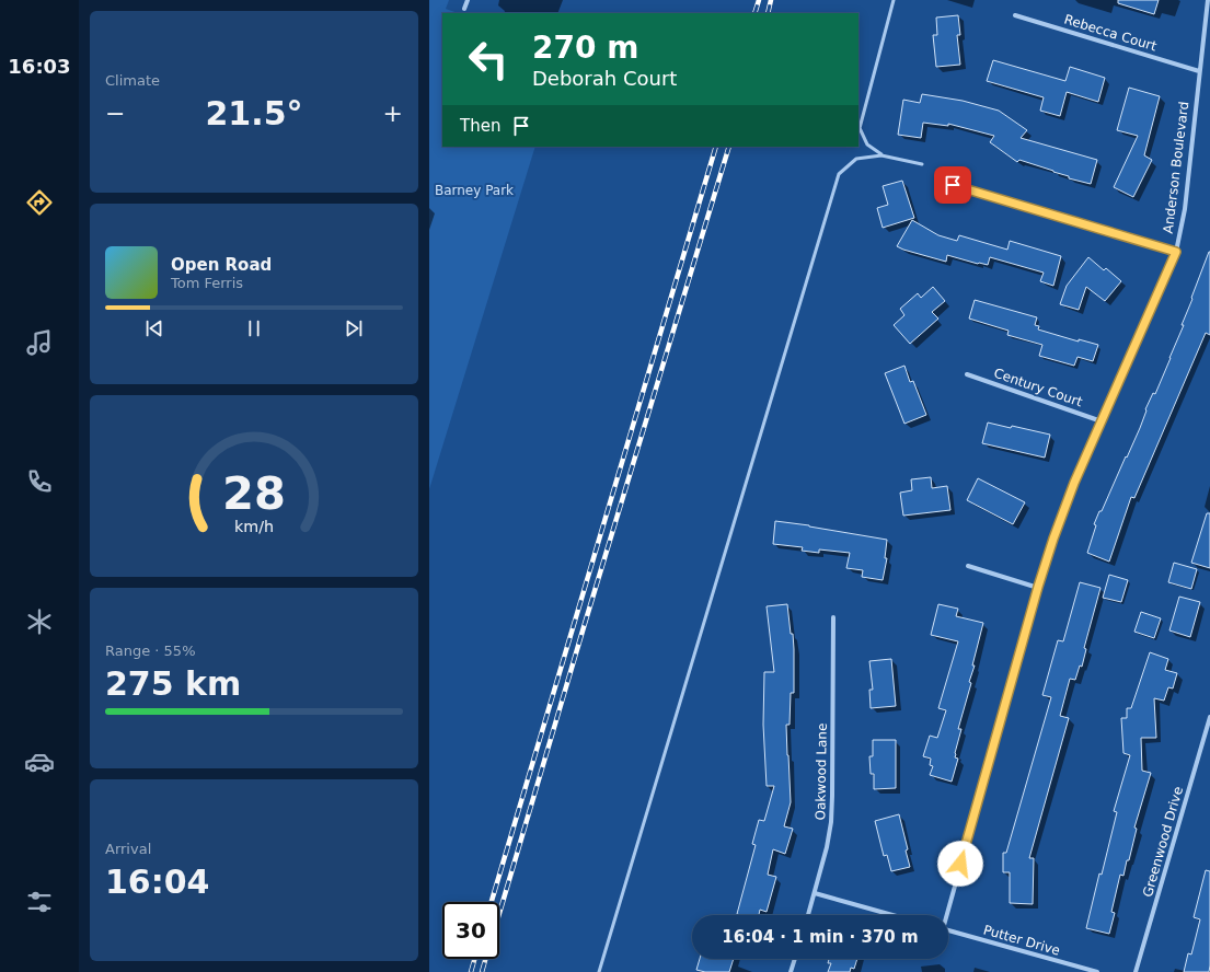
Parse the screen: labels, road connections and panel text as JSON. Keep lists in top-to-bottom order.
{
  "streets": {
    "street": [
      "Rebecca Court",
      "Anderson Boulevard",
      "Century Court",
      "Oakwood Lane",
      "Greenwood Drive",
      "Putter Drive"
    ]
  },
  "crossings": [
    ["Rebecca Court", "Anderson Boulevard"],
    ["Anderson Boulevard", "Century Court"]
  ],
  "parks": ["Barney Park"],
  "page": {
    "tabs": "16:03",
    "tile": [
      "Climate",
      ["Range · 55%", "275 km"],
      ["Arrival", "16:04"]
    ],
    "turn": ["270 m", "Deborah Court"],
    "heat": ["−", "21.5°", "+"],
    "then": "Then",
    "song": ["Open Road", "Tom Ferris"],
    "limit": "30",
    "trip": "16:04 · 1 min · 370 m",
    "gauge": ["28", "km/h"]
  }
}
